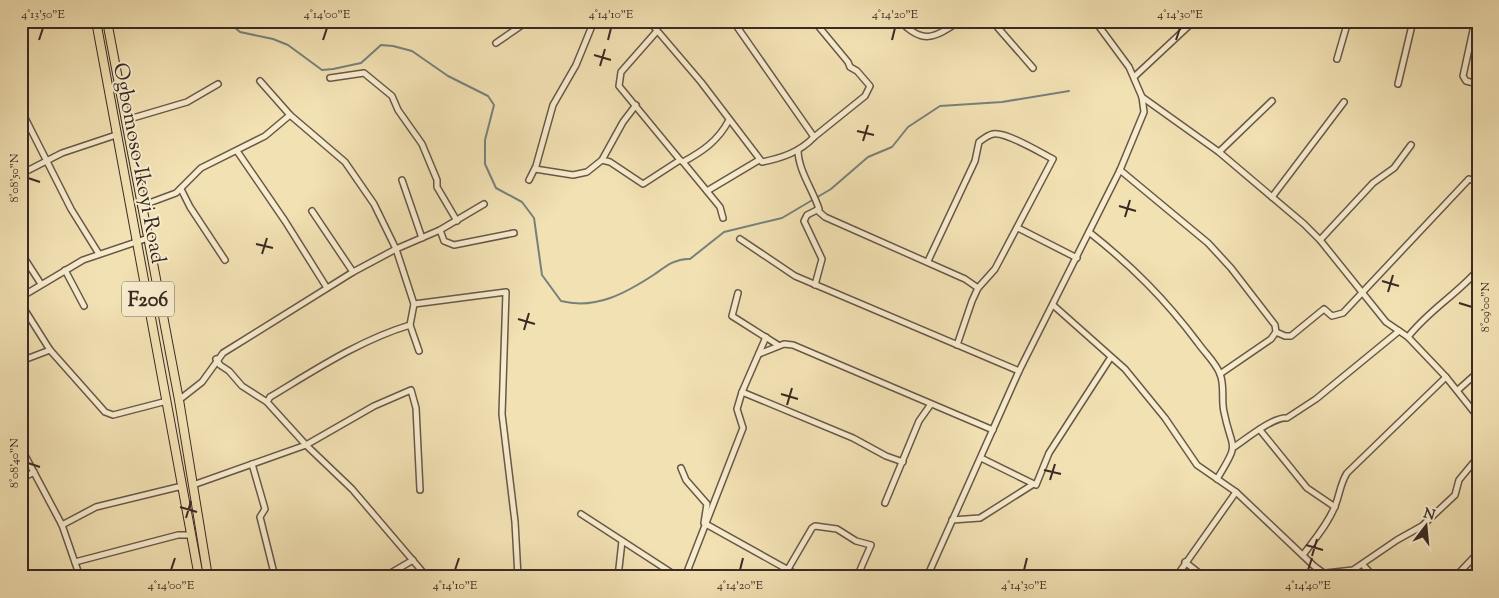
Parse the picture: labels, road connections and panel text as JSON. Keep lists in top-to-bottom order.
{
  "streets": {
    "main road": ["Ogbomoso-Ikoyi Road", "F206"]
  },
  "north": "top",
  "coordinates": [
    "4°13'50\"E",
    "4°14'00\"E",
    "4°14'10\"E",
    "4°14'20\"E",
    "4°14'30\"E",
    "8°08'50\"N",
    "8°09'00\"N",
    "8°08'40\"N",
    "4°14'40\"E"
  ]
}
